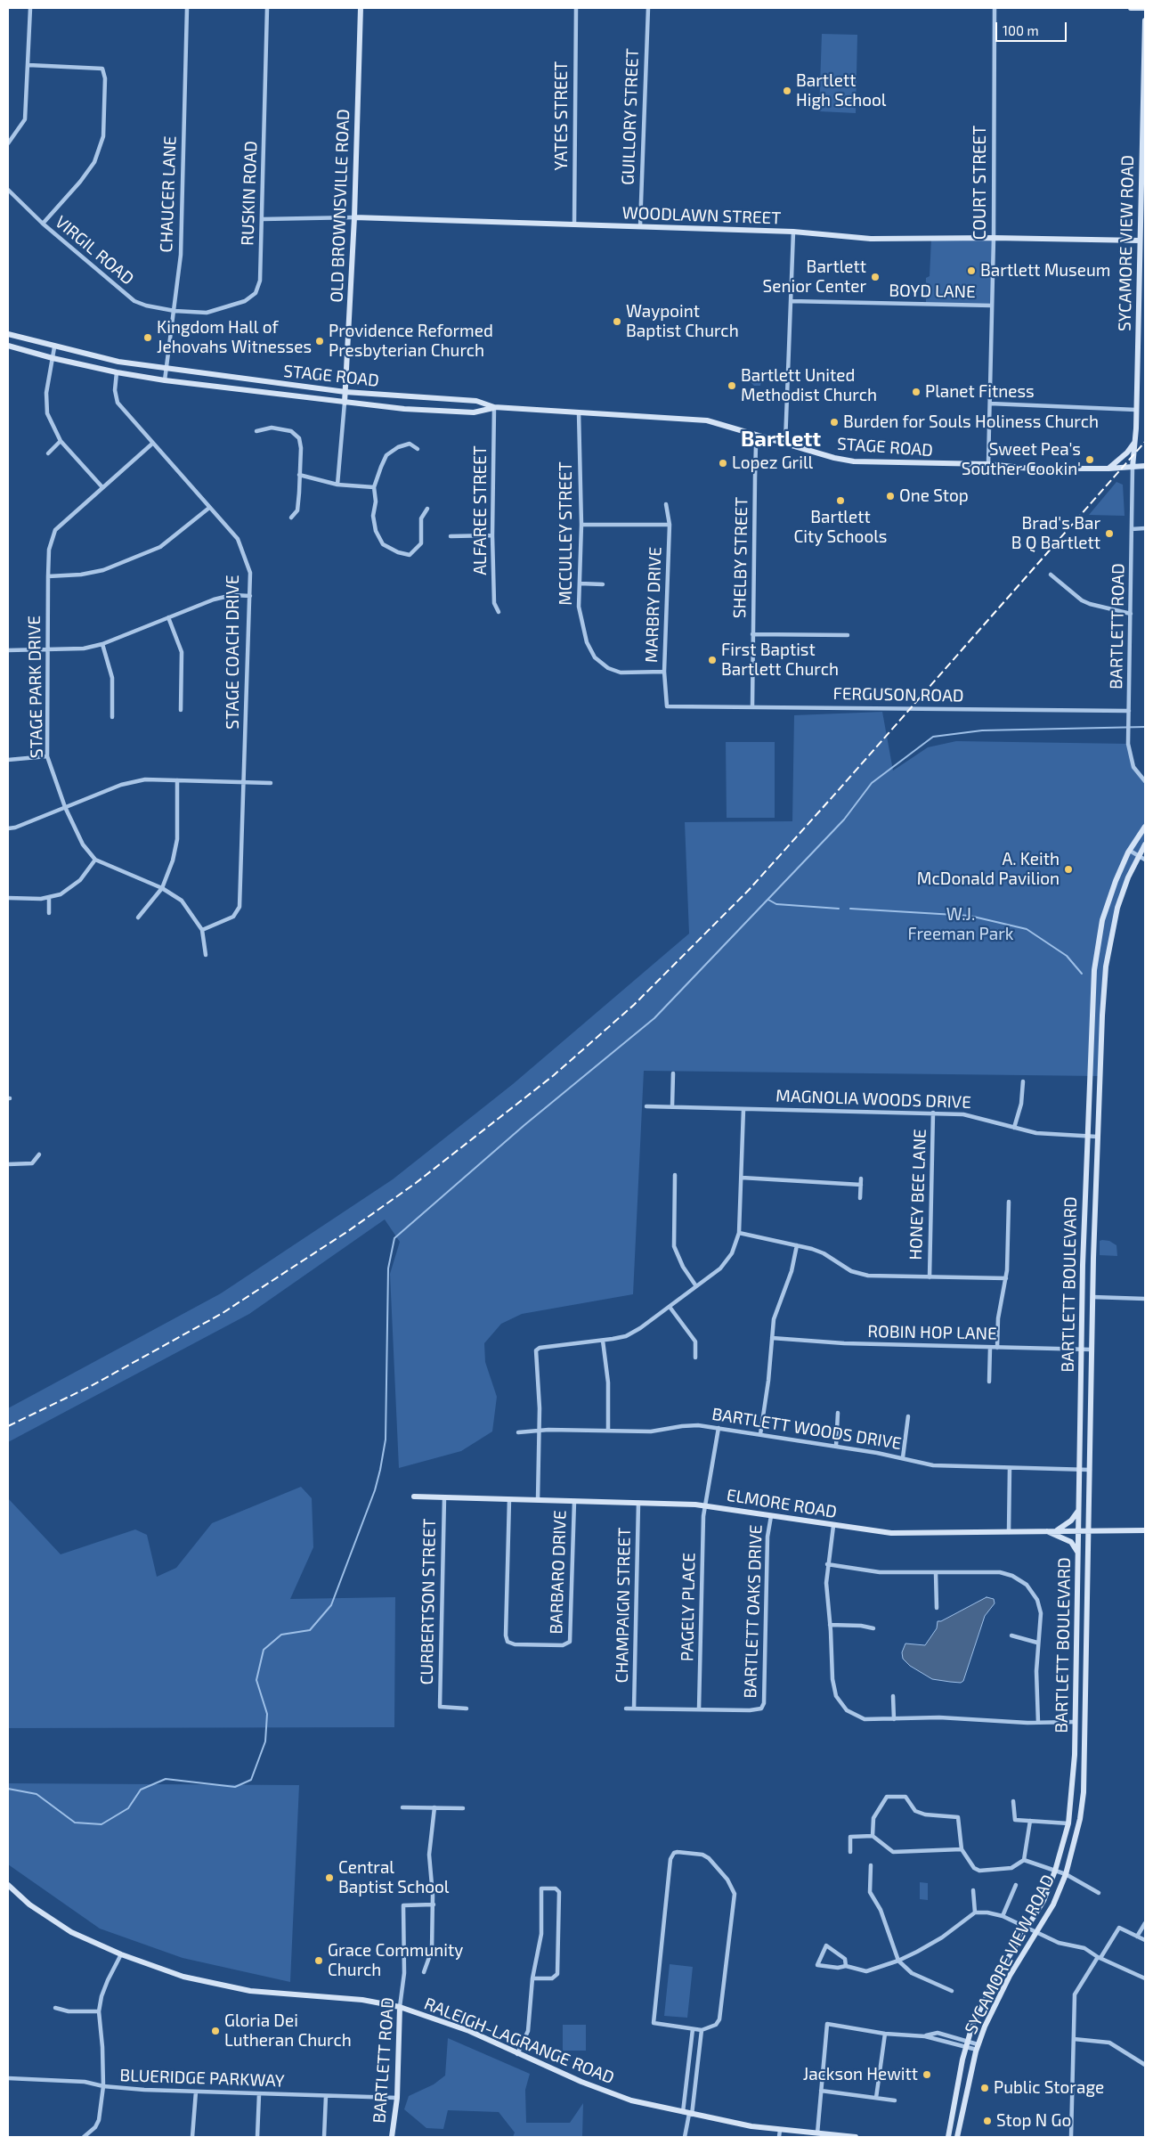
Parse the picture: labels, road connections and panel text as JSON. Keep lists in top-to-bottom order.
{
  "streets": {
    "main road": [
      "OLD BROWNSVILLE ROAD",
      "WOODLAWN STREET",
      "SYCAMORE VIEW ROAD",
      "STAGE ROAD",
      "BARTLETT ROAD",
      "BARTLETT BOULEVARD",
      "ELMORE ROAD",
      "RALEIGH-LAGRANGE ROAD"
    ],
    "street": [
      "YATES STREET",
      "GUILLORY STREET",
      "COURT STREET",
      "RUSKIN ROAD",
      "CHAUCER LANE",
      "VIRGIL ROAD",
      "BOYD LANE",
      "ALFAREE STREET",
      "MCCULLEY STREET",
      "SHELBY STREET",
      "MARBRY DRIVE",
      "STAGE COACH DRIVE",
      "STAGE PARK DRIVE",
      "FERGUSON ROAD",
      "MAGNOLIA WOODS DRIVE",
      "HONEY BEE LANE",
      "ROBIN HOP LANE",
      "BARTLETT WOODS DRIVE",
      "BARBARO DRIVE",
      "CURBERTSON STREET",
      "CHAMPAIGN STREET",
      "PAGELY PLACE",
      "BARTLETT OAKS DRIVE",
      "BLUERIDGE PARKWAY"
    ]
  },
  "crossings": [
    ["YATES STREET", "WOODLAWN STREET"],
    ["GUILLORY STREET", "WOODLAWN STREET"],
    ["COURT STREET", "WOODLAWN STREET"],
    ["COURT STREET", "BOYD LANE"],
    ["COURT STREET", "STAGE ROAD"],
    ["RUSKIN ROAD", "CHAUCER LANE"],
    ["RUSKIN ROAD", "WOODLAWN STREET"],
    ["RUSKIN ROAD", "VIRGIL ROAD"],
    ["CHAUCER LANE", "VIRGIL ROAD"],
    ["CHAUCER LANE", "STAGE ROAD"],
    ["OLD BROWNSVILLE ROAD", "WOODLAWN STREET"],
    ["OLD BROWNSVILLE ROAD", "STAGE ROAD"],
    ["WOODLAWN STREET", "SYCAMORE VIEW ROAD"],
    ["SYCAMORE VIEW ROAD", "STAGE ROAD"],
    ["SYCAMORE VIEW ROAD", "BARTLETT ROAD"],
    ["SYCAMORE VIEW ROAD", "BARTLETT BOULEVARD"],
    ["STAGE ROAD", "ALFAREE STREET"],
    ["STAGE ROAD", "MCCULLEY STREET"],
    ["STAGE ROAD", "SHELBY STREET"],
    ["STAGE ROAD", "BARTLETT ROAD"],
    ["STAGE ROAD", "STAGE COACH DRIVE"],
    ["MCCULLEY STREET", "MARBRY DRIVE"],
    ["SHELBY STREET", "FERGUSON ROAD"],
    ["MARBRY DRIVE", "FERGUSON ROAD"],
    ["BARTLETT ROAD", "FERGUSON ROAD"],
    ["BARTLETT ROAD", "RALEIGH-LAGRANGE ROAD"],
    ["BARTLETT ROAD", "BLUERIDGE PARKWAY"],
    ["STAGE COACH DRIVE", "STAGE PARK DRIVE"],
    ["MAGNOLIA WOODS DRIVE", "HONEY BEE LANE"],
    ["MAGNOLIA WOODS DRIVE", "BARTLETT BOULEVARD"],
    ["BARTLETT BOULEVARD", "ROBIN HOP LANE"],
    ["BARTLETT BOULEVARD", "BARTLETT WOODS DRIVE"],
    ["BARTLETT BOULEVARD", "ELMORE ROAD"],
    ["BARTLETT WOODS DRIVE", "PAGELY PLACE"],
    ["ELMORE ROAD", "BARBARO DRIVE"],
    ["ELMORE ROAD", "CURBERTSON STREET"],
    ["ELMORE ROAD", "CHAMPAIGN STREET"],
    ["ELMORE ROAD", "PAGELY PLACE"],
    ["ELMORE ROAD", "BARTLETT OAKS DRIVE"],
    ["PAGELY PLACE", "BARTLETT OAKS DRIVE"]
  ],
  "districts": ["Bartlett"],
  "parks": ["W.J. Freeman Park"],
  "places": [
    "Bartlett High School",
    "Bartlett Museum",
    "Bartlett Senior Center",
    "Waypoint Baptist Church",
    "Kingdom Hall of Jehovahs Witnesses",
    "Providence Reformed Presbyterian Church",
    "Bartlett United Methodist Church",
    "Planet Fitness",
    "Burden for Souls Holiness Church",
    "Sweet Pea's Souther Cookin'",
    "Lopez Grill",
    "One Stop",
    "Bartlett City Schools",
    "Brad's Bar B Q Bartlett",
    "First Baptist Bartlett Church",
    "A. Keith McDonald Pavilion",
    "Central Baptist School",
    "Grace Community Church",
    "Gloria Dei Lutheran Church",
    "Jackson Hewitt",
    "Public Storage",
    "Stop N Go"
  ],
  "scale_bar": "100 m"
}
